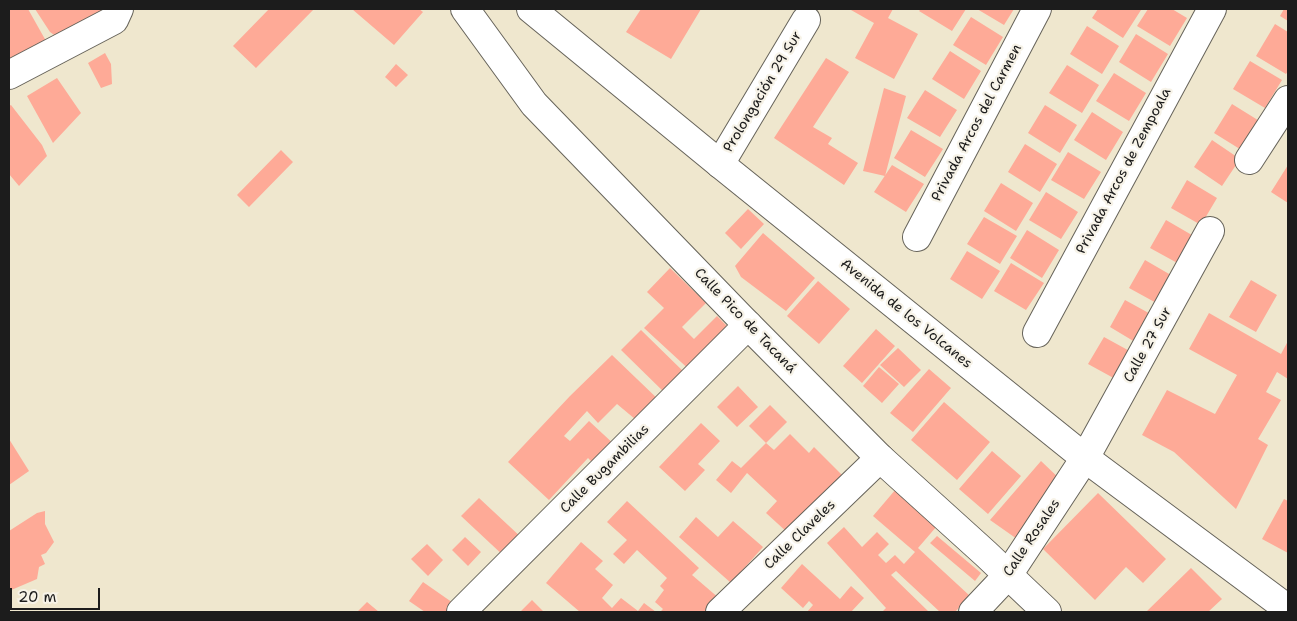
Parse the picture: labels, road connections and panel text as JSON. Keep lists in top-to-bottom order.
{
  "streets": {
    "street": [
      "Prolongación 29 Sur",
      "Privada Arcos del Carmen",
      "Privada Arcos de Zempoala",
      "Avenida de los Volcanes",
      "Calle Pico de Tacaná",
      "Calle 27 Sur",
      "Calle Bugambilias",
      "Calle Claveles",
      "Calle Rosales"
    ]
  },
  "crossings": [
    ["Prolongación 29 Sur", "Avenida de los Volcanes"],
    ["Avenida de los Volcanes", "Calle 27 Sur"],
    ["Avenida de los Volcanes", "Calle Rosales"],
    ["Calle Pico de Tacaná", "Calle Bugambilias"],
    ["Calle Pico de Tacaná", "Calle Claveles"],
    ["Calle Pico de Tacaná", "Calle Rosales"],
    ["Calle 27 Sur", "Calle Rosales"]
  ],
  "scale_bar": "20 m"
}
